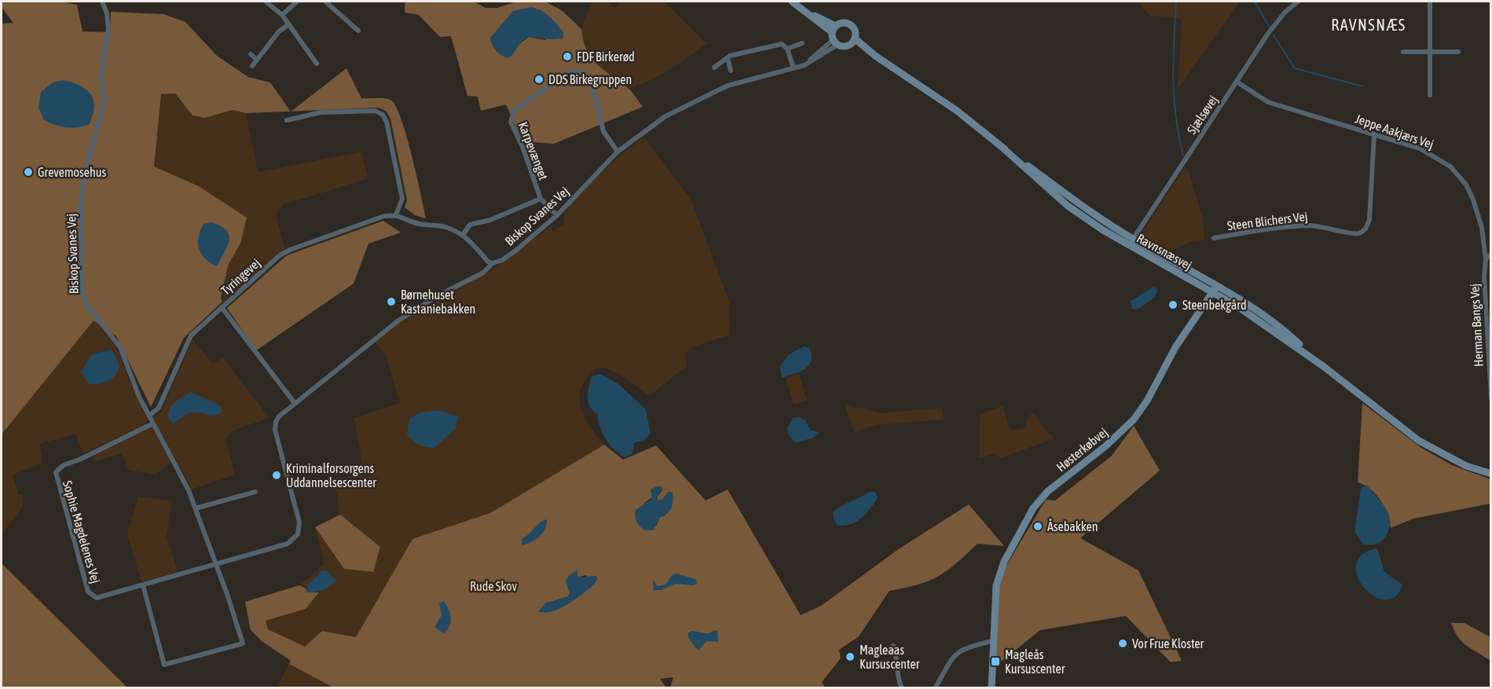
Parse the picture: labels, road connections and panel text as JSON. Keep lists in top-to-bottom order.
{
  "streets": {
    "main road": ["Ravnsnæsvej", "Høsterkøbvej"],
    "street": [
      "Sjælsøvej",
      "Jeppe Aakjærs Vej",
      "Karpevænget",
      "Biskop Svanes Vej",
      "Steen Blichers Vej",
      "Tyringevej",
      "Herman Bangs Vej",
      "Sophie Magdelenes Vej"
    ]
  },
  "crossings": [
    ["Sjælsøvej", "Jeppe Aakjærs Vej"],
    ["Sjælsøvej", "Ravnsnæsvej"],
    ["Jeppe Aakjærs Vej", "Steen Blichers Vej"],
    ["Jeppe Aakjærs Vej", "Herman Bangs Vej"],
    ["Karpevænget", "Biskop Svanes Vej"],
    ["Biskop Svanes Vej", "Ravnsnæsvej"],
    ["Biskop Svanes Vej", "Tyringevej"],
    ["Biskop Svanes Vej", "Sophie Magdelenes Vej"],
    ["Ravnsnæsvej", "Høsterkøbvej"]
  ],
  "districts": ["RAVNSNÆS"],
  "parks": ["Rude Skov"],
  "places": {
    "other": [
      "FDF Birkerød",
      "DDS Birkegruppen",
      "Grevemosehus",
      "Børnehuset Kastaniebakken",
      "Steenbekgård",
      "Kriminalforsorgens Uddannelsescenter",
      "Åsebakken",
      "Vor Frue Kloster",
      "Magleaas Kursuscenter"
    ],
    "transit": ["Magleås Kursuscenter"]
  }
}
